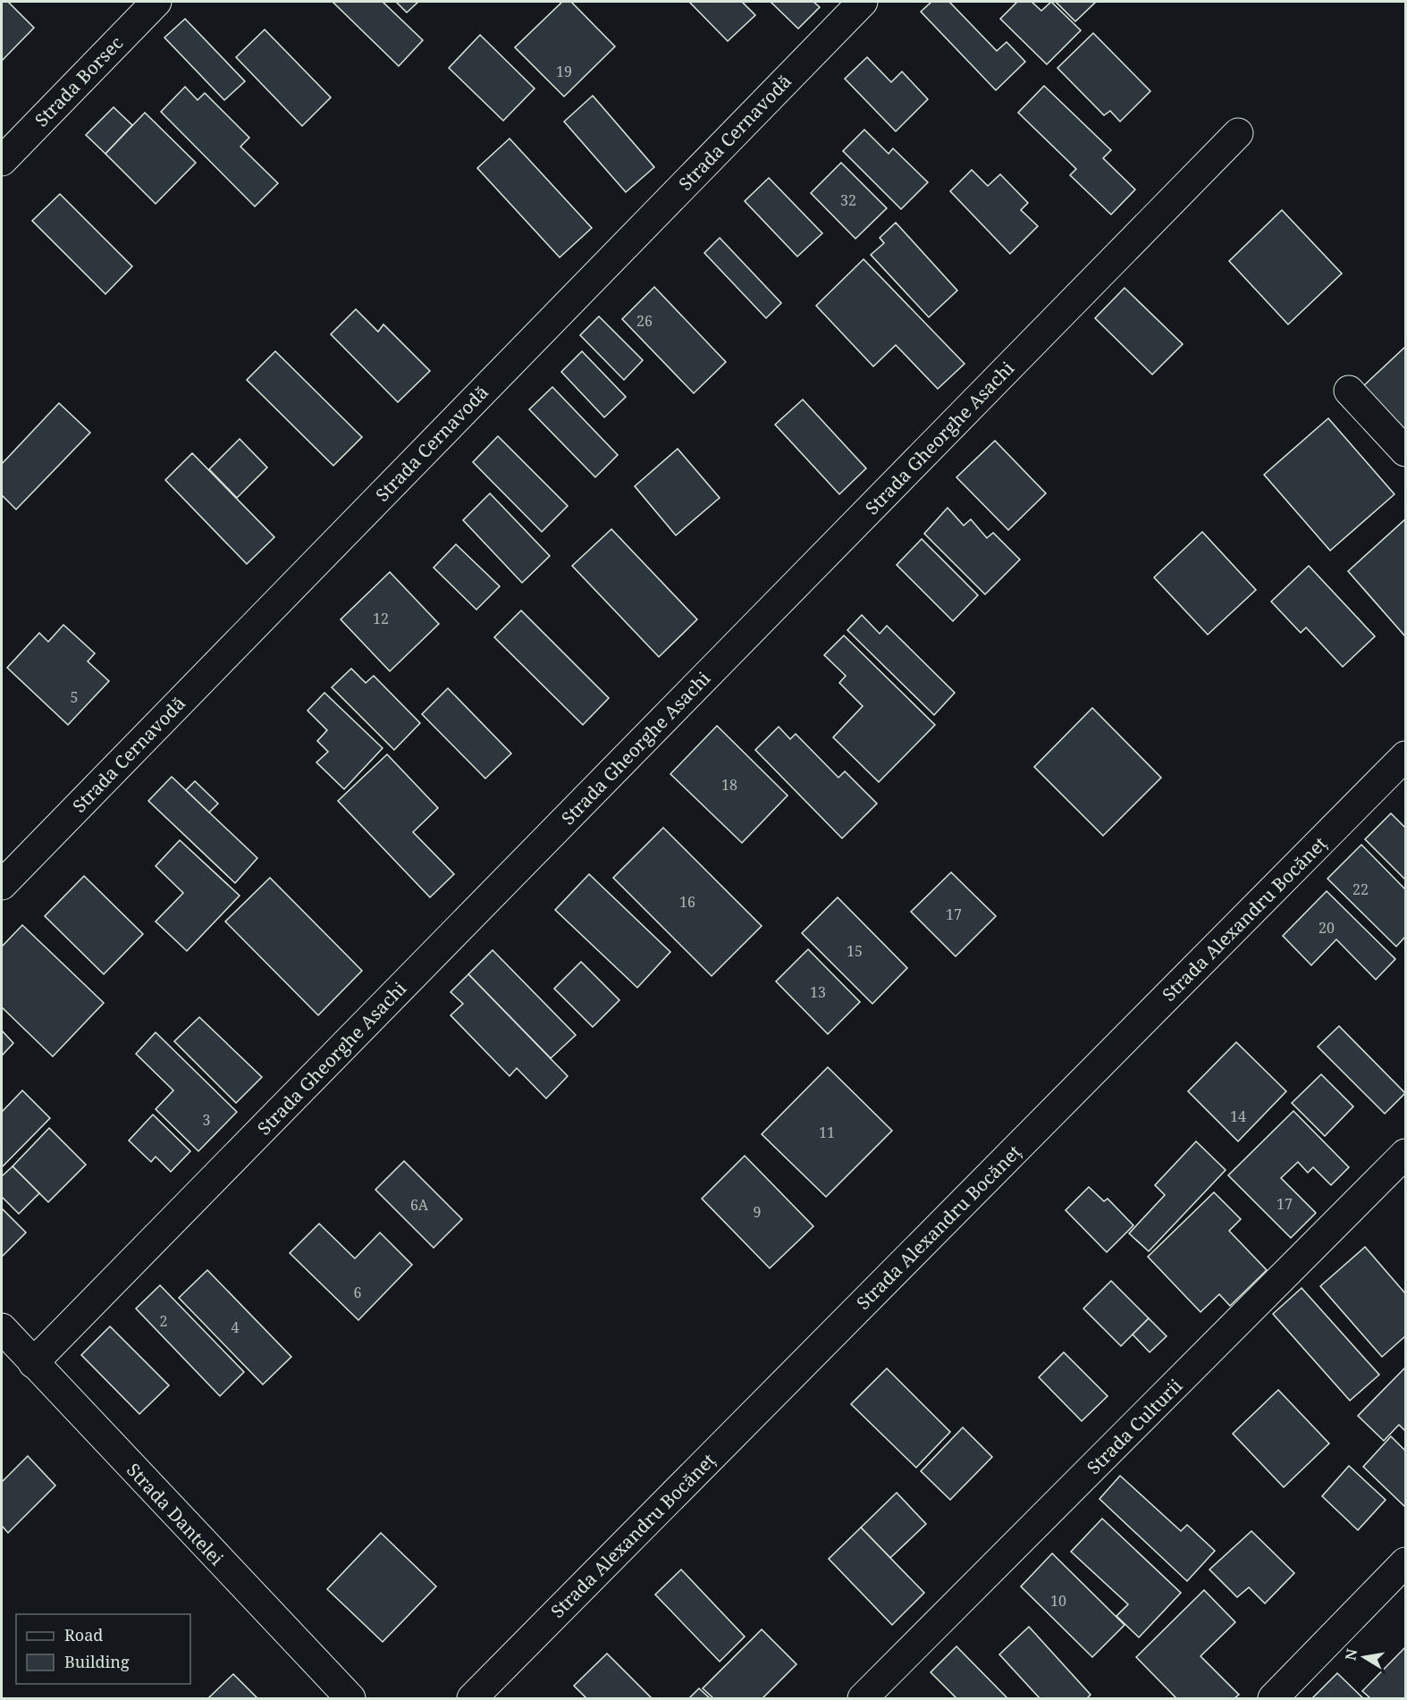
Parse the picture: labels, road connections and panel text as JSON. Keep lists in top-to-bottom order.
{
  "streets": {
    "street": [
      "Strada Borsec",
      "Strada Cernavodă",
      "Strada Gheorghe Asachi",
      "Strada Alexandru Bocăneț",
      "Strada Culturii",
      "Strada Dantelei"
    ]
  },
  "crossings": [
    ["Strada Gheorghe Asachi", "Strada Dantelei"]
  ],
  "house_numbers": [
    "19",
    "32",
    "26",
    "12",
    "5",
    "18",
    "22",
    "16",
    "17",
    "20",
    "15",
    "13",
    "14",
    "3",
    "11",
    "17",
    "6A",
    "9",
    "6",
    "2",
    "4",
    "10"
  ],
  "legend": ["Road", "Building"],
  "north": "left"
}
